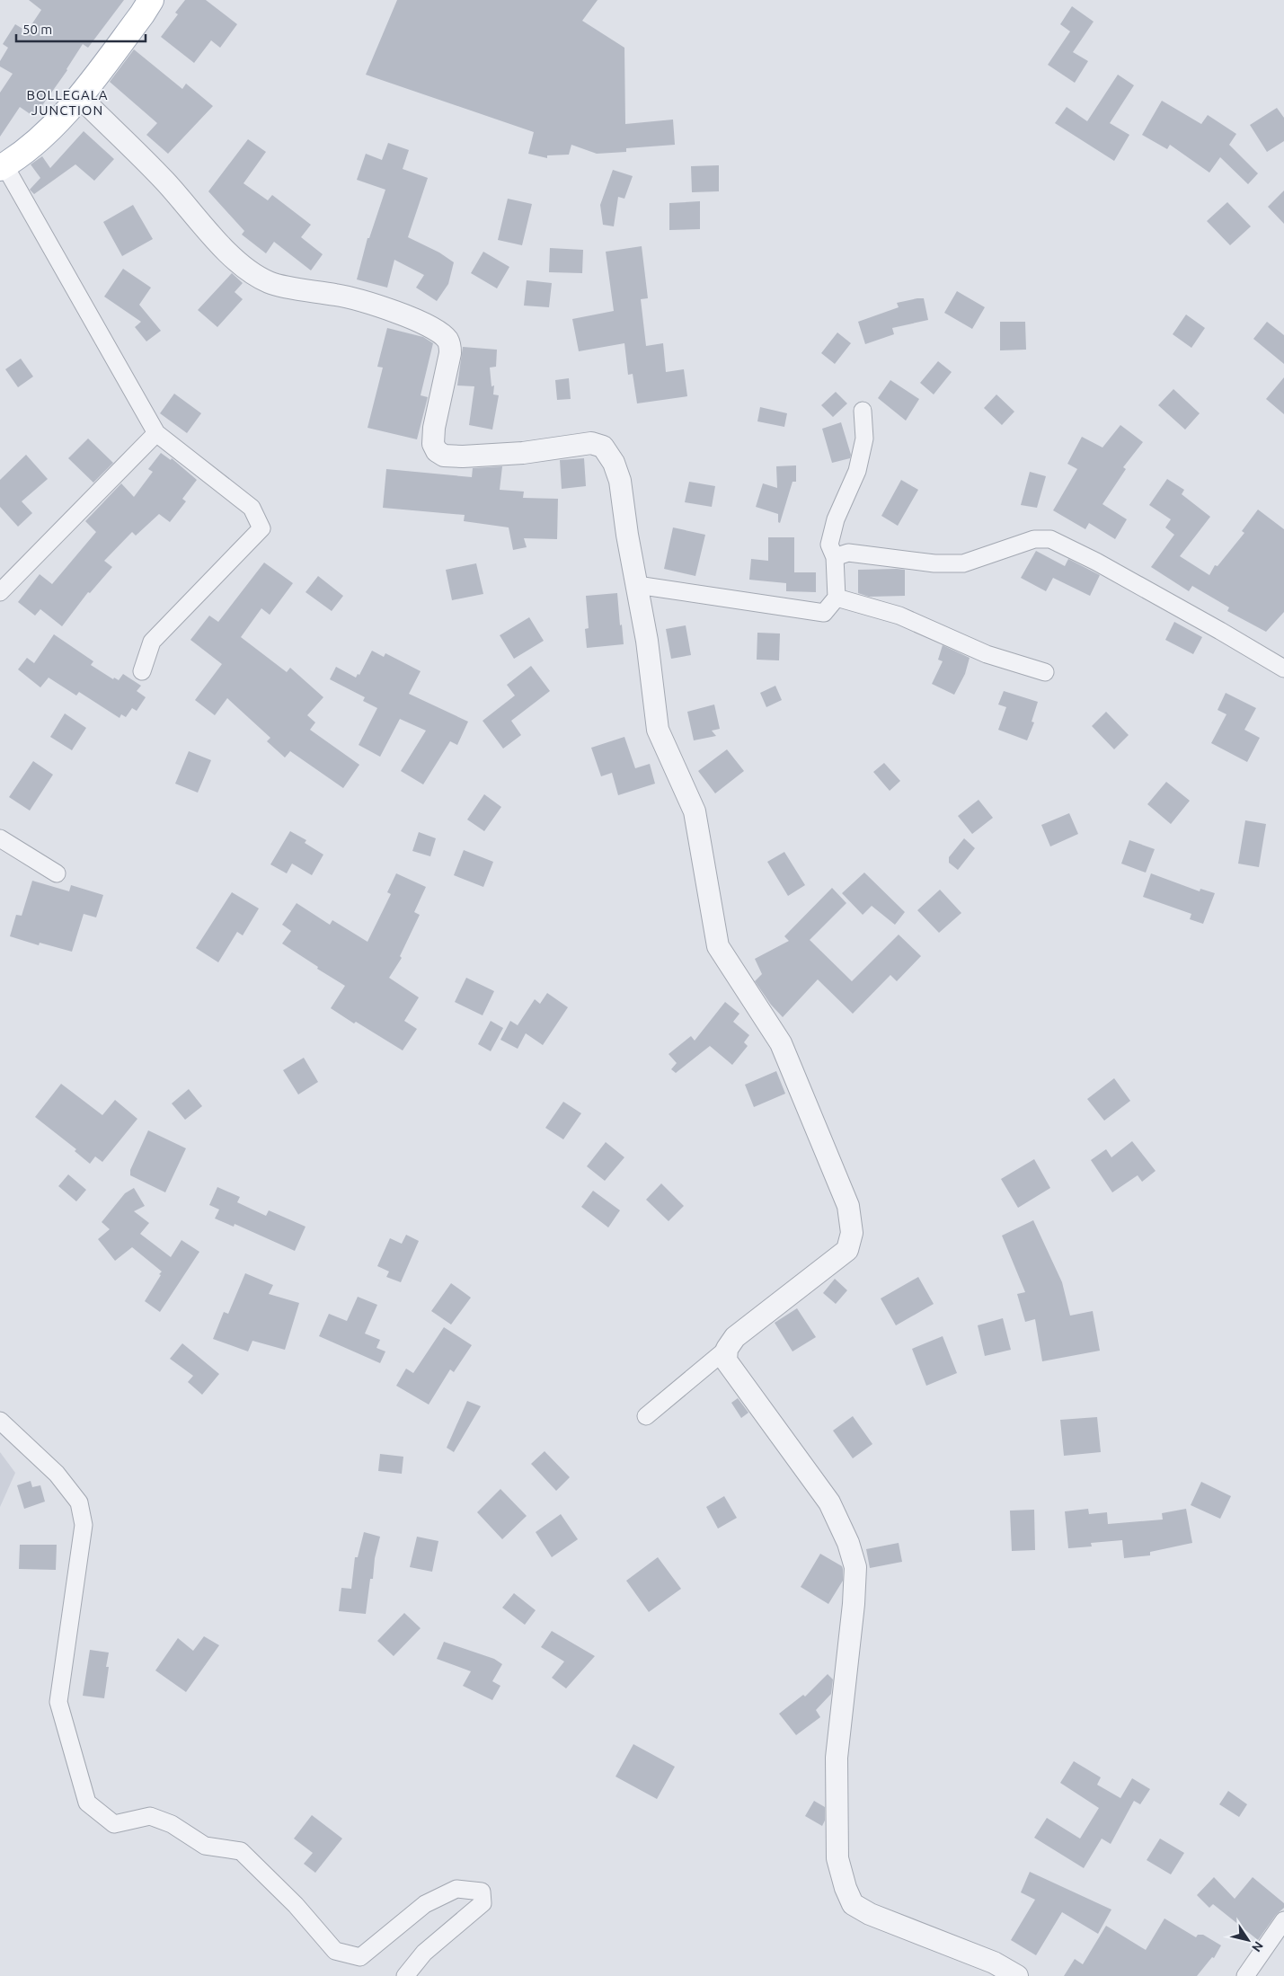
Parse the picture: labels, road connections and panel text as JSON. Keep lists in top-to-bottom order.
{
  "districts": ["BOLLEGALA JUNCTION"],
  "scale_bar": "50 m",
  "north": "bottom right"
}
